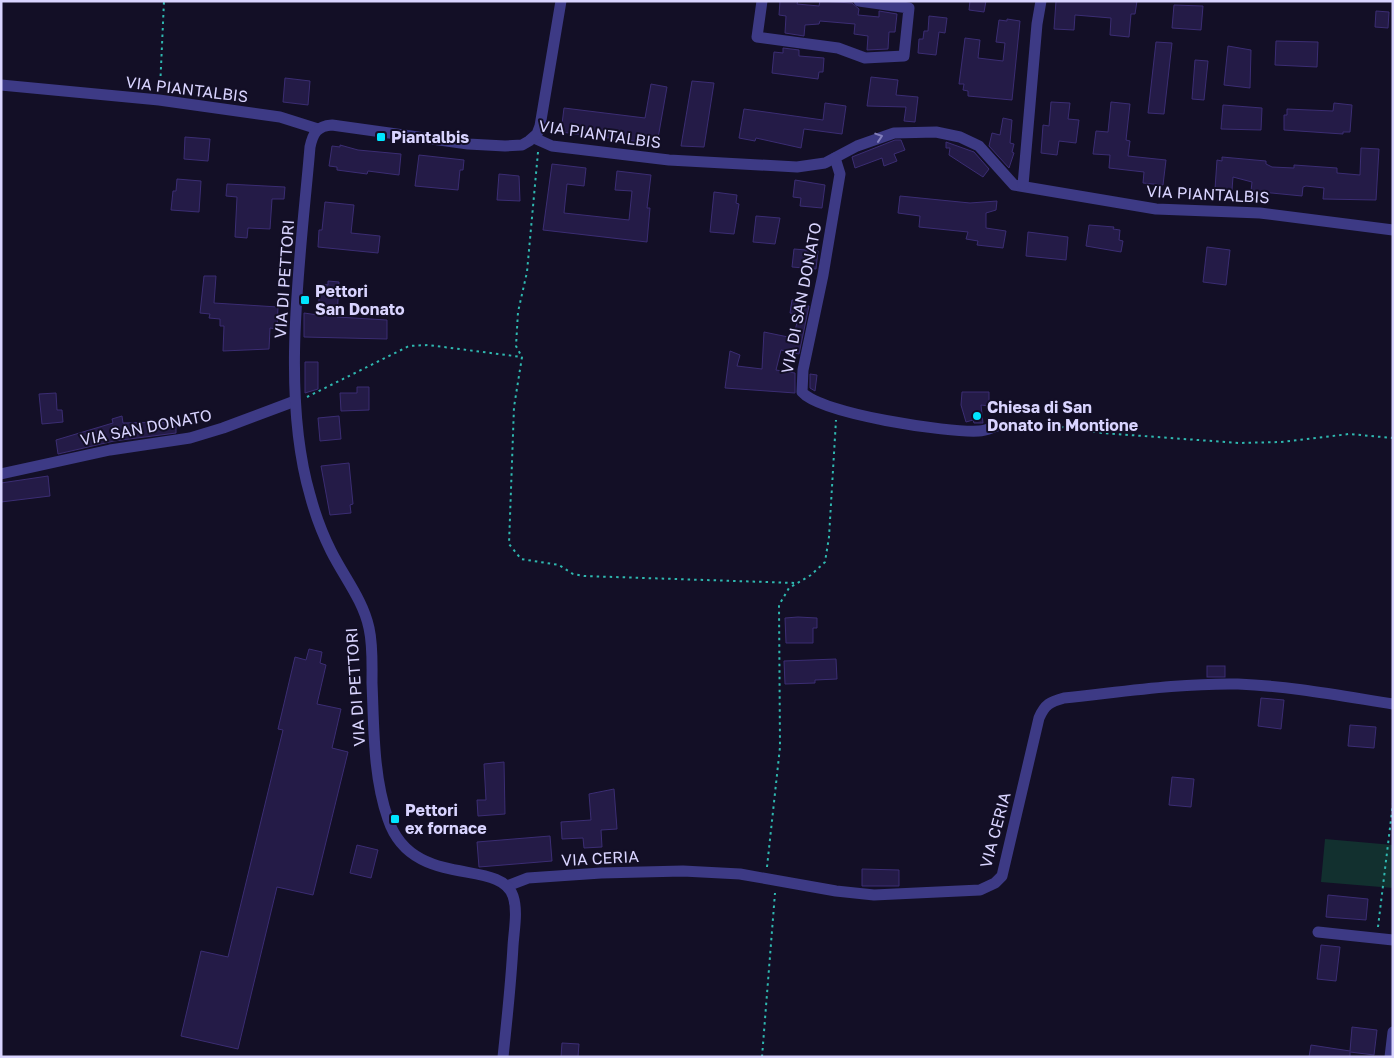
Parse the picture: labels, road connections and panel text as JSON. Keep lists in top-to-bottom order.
{
  "streets": {
    "street": [
      "VIA PIANTALBIS",
      "VIA DI PETTORI",
      "VIA DI SAN DONATO",
      "VIA SAN DONATO",
      "VIA CERIA"
    ]
  },
  "crossings": [
    ["VIA PIANTALBIS", "VIA DI PETTORI"],
    ["VIA PIANTALBIS", "VIA DI SAN DONATO"],
    ["VIA DI PETTORI", "VIA SAN DONATO"],
    ["VIA DI PETTORI", "VIA CERIA"]
  ],
  "places": {
    "transit": ["Piantalbis", "Pettori San Donato", "Pettori ex fornace"],
    "other": ["Chiesa di San Donato in Montione"]
  }
}
